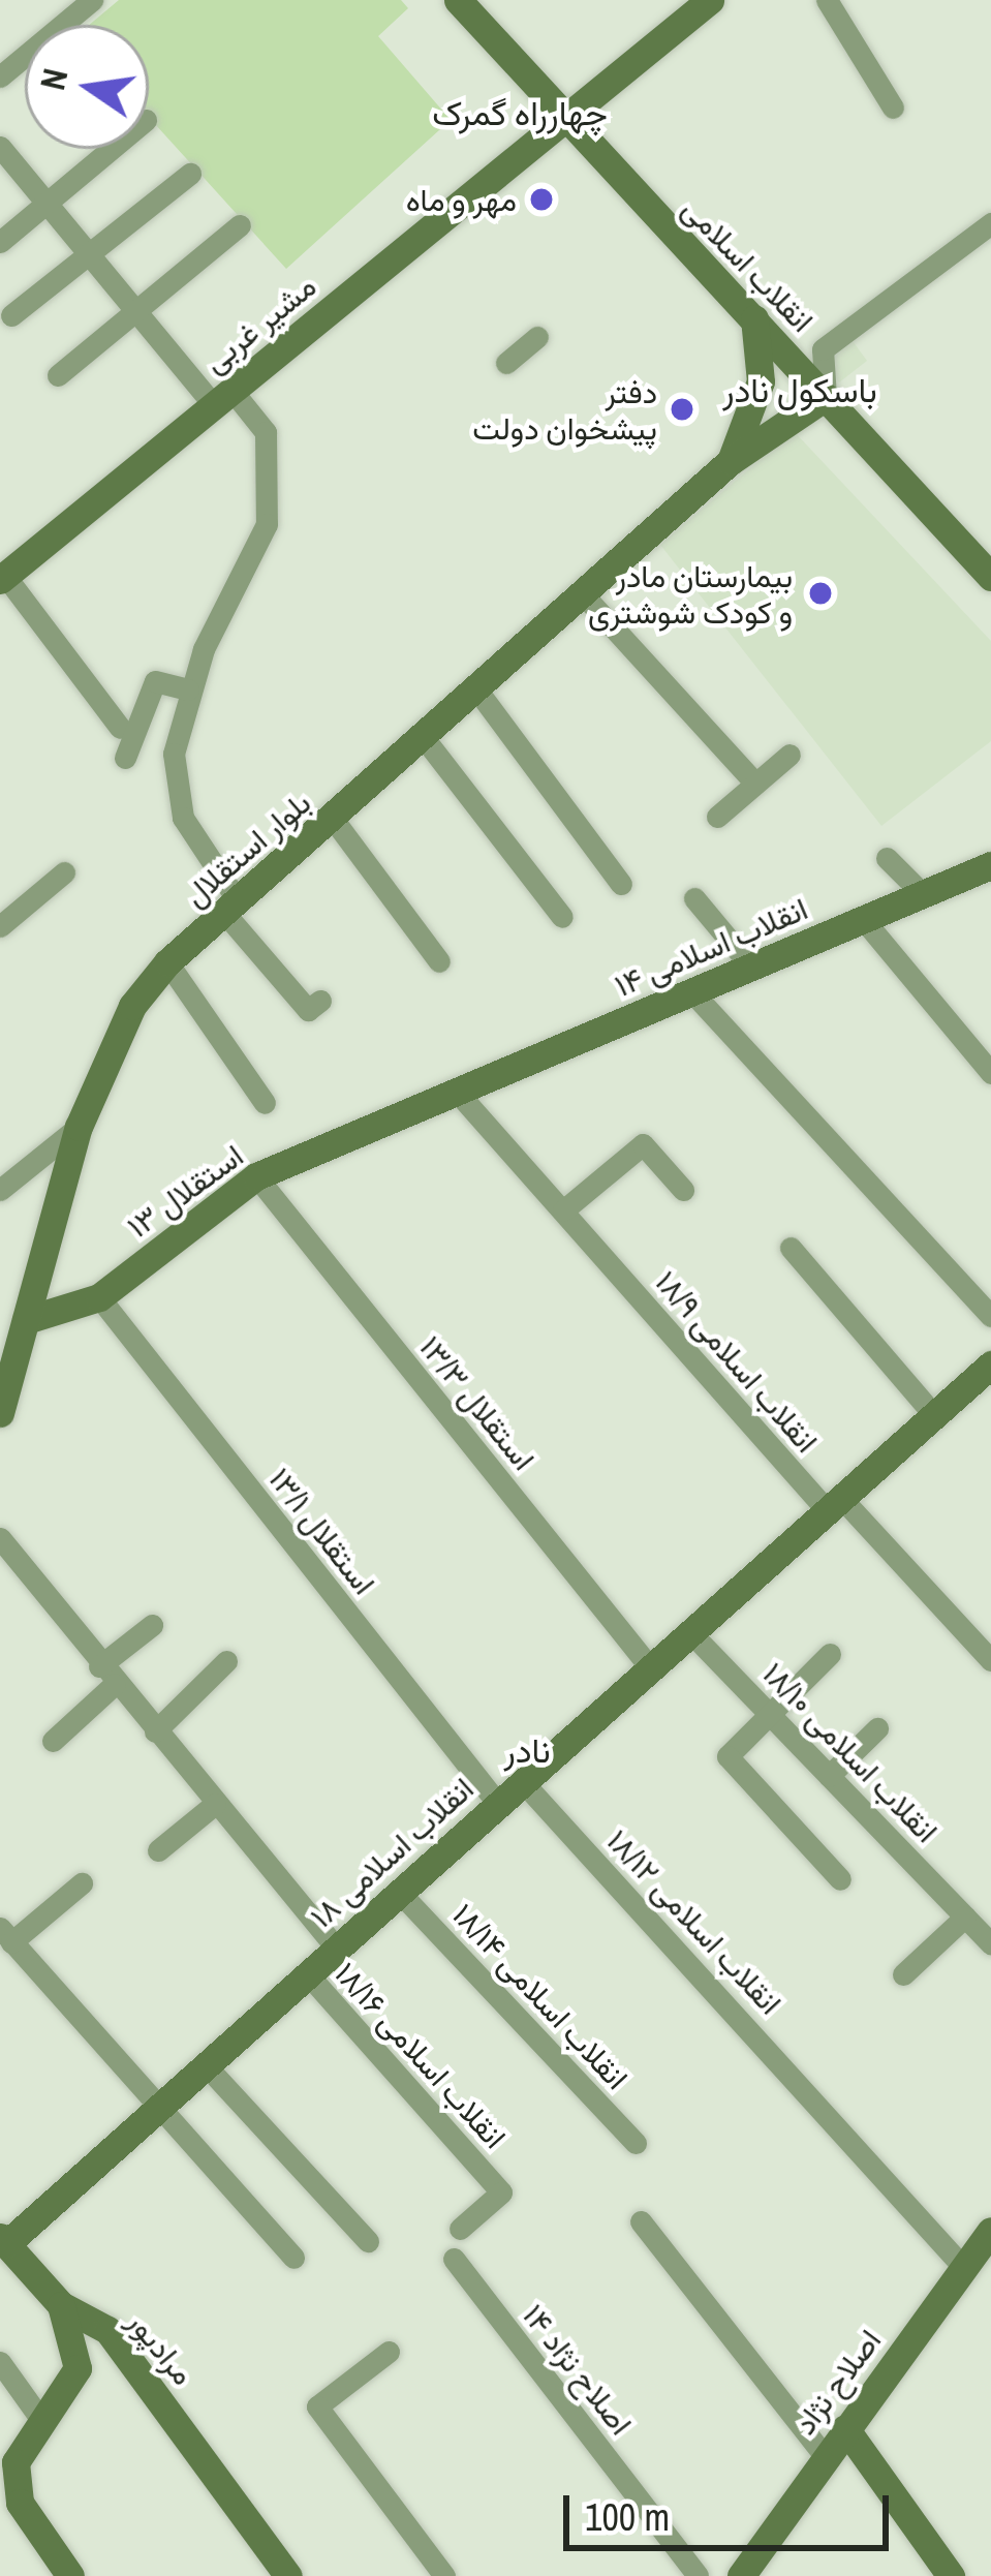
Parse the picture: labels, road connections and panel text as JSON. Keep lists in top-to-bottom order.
{
  "streets": {
    "main road": [
      "انقلاب اسلامی",
      "مشیر غربی",
      "بلوار استقلال",
      "۱۴ انقلاب اسلامی",
      "۱۳ استقلال",
      "۱۸ انقلاب اسلامی",
      "مرادپور",
      "اصلاح نژاد"
    ],
    "street": [
      "۱۸/۹ انقلاب اسلامی",
      "۱۳/۳ استقلال",
      "۱۳/۱ استقلال",
      "۱۸/۱۰ انقلاب اسلامی",
      "۱۸/۱۲ انقلاب اسلامی",
      "۱۸/۱۴ انقلاب اسلامی",
      "۱۸/۱۶ انقلاب اسلامی",
      "۱۴ اصلاح نژاد"
    ]
  },
  "crossings": [
    ["انقلاب اسلامی", "مشیر غربی"],
    ["انقلاب اسلامی", "بلوار استقلال"],
    ["بلوار استقلال", "۱۳ استقلال"],
    ["۱۴ انقلاب اسلامی", "۱۳ استقلال"],
    ["۱۴ انقلاب اسلامی", "۱۸/۹ انقلاب اسلامی"],
    ["۱۳ استقلال", "۱۸/۹ انقلاب اسلامی"],
    ["۱۳ استقلال", "۱۳/۳ استقلال"],
    ["۱۳ استقلال", "۱۳/۱ استقلال"],
    ["۱۸/۹ انقلاب اسلامی", "۱۸ انقلاب اسلامی"],
    ["۱۳/۳ استقلال", "۱۸ انقلاب اسلامی"],
    ["۱۳/۱ استقلال", "۱۸ انقلاب اسلامی"],
    ["۱۸/۱۰ انقلاب اسلامی", "۱۸ انقلاب اسلامی"],
    ["۱۸ انقلاب اسلامی", "۱۸/۱۲ انقلاب اسلامی"],
    ["۱۸ انقلاب اسلامی", "۱۸/۱۴ انقلاب اسلامی"],
    ["۱۸ انقلاب اسلامی", "۱۸/۱۶ انقلاب اسلامی"],
    ["۱۸/۱۲ انقلاب اسلامی", "اصلاح نژاد"]
  ],
  "districts": ["چهارراه گمرک", "باسکول نادر", "نادر"],
  "places": ["مهر و ماه", "دفتر پیشخوان دولت", "بیمارستان مادر و کودک شوشتری"],
  "scale_bar": "100 m",
  "north": "left"
}
